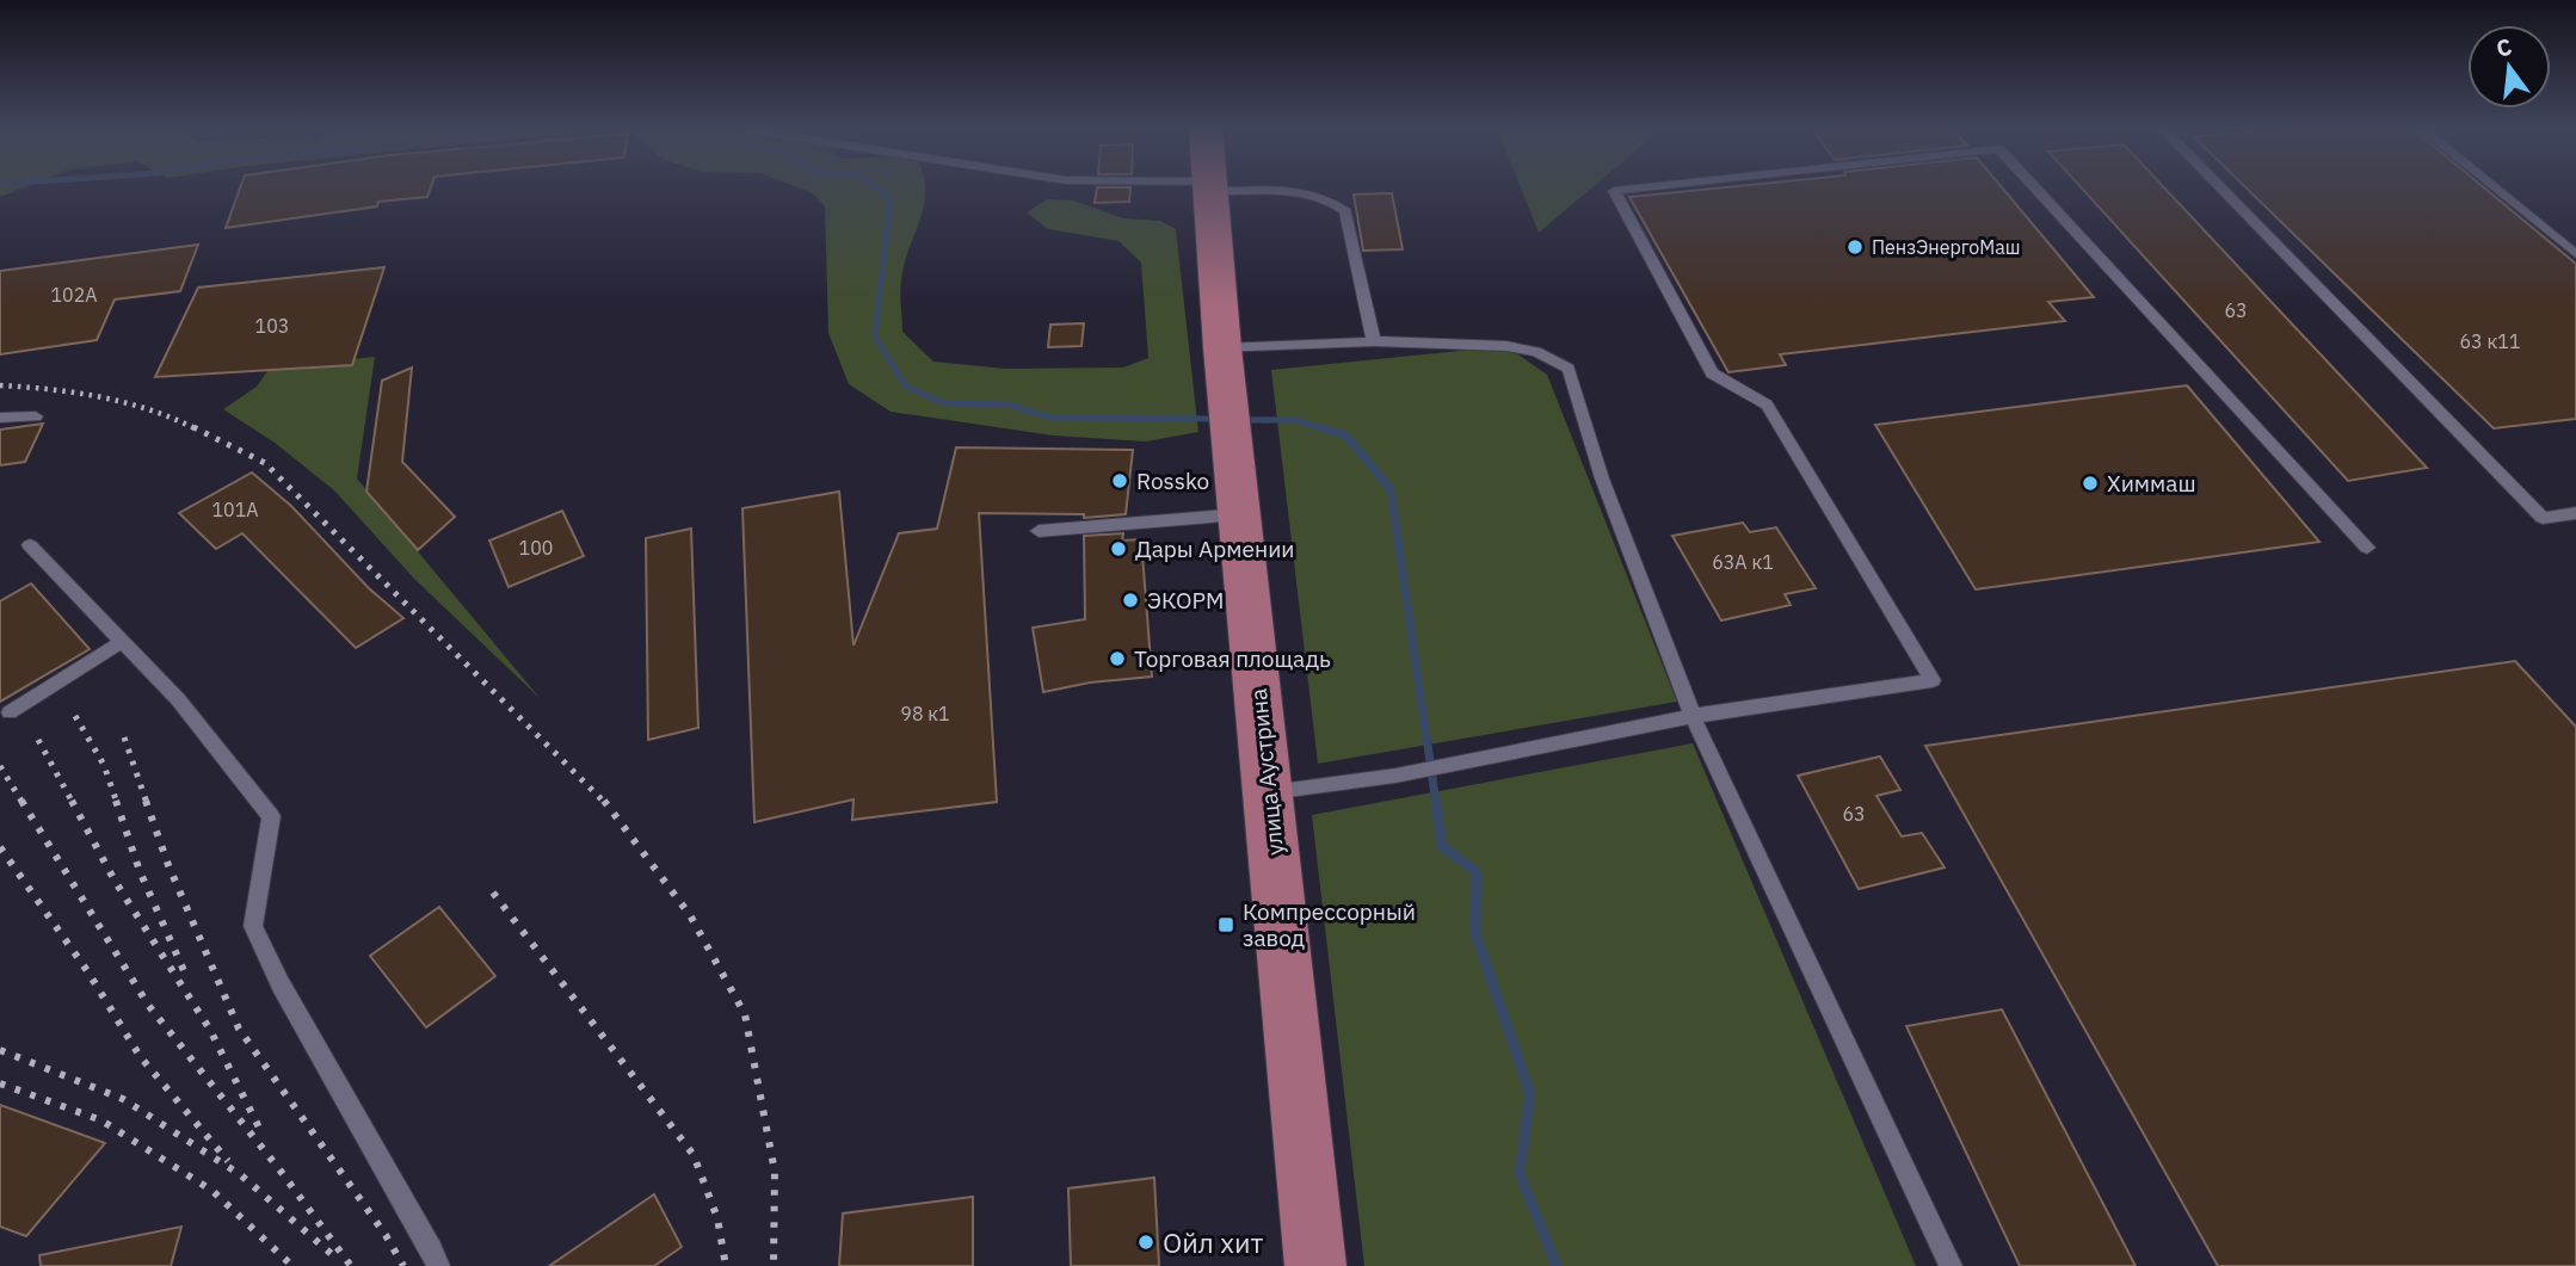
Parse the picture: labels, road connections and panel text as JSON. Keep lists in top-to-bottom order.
{
  "streets": {
    "main road": ["улица Аустрина"]
  },
  "places": {
    "other": [
      "ПензЭнергоМаш",
      "Rossko",
      "Химмаш",
      "Дары Армении",
      "ЭКОРМ",
      "Торговая площадь",
      "Ойл хит"
    ],
    "transit": ["Компрессорный завод"]
  },
  "house_numbers": [
    "102А",
    "63",
    "103",
    "63 к11",
    "101А",
    "100",
    "63А к1",
    "98 к1",
    "63"
  ],
  "north": "top"
}
